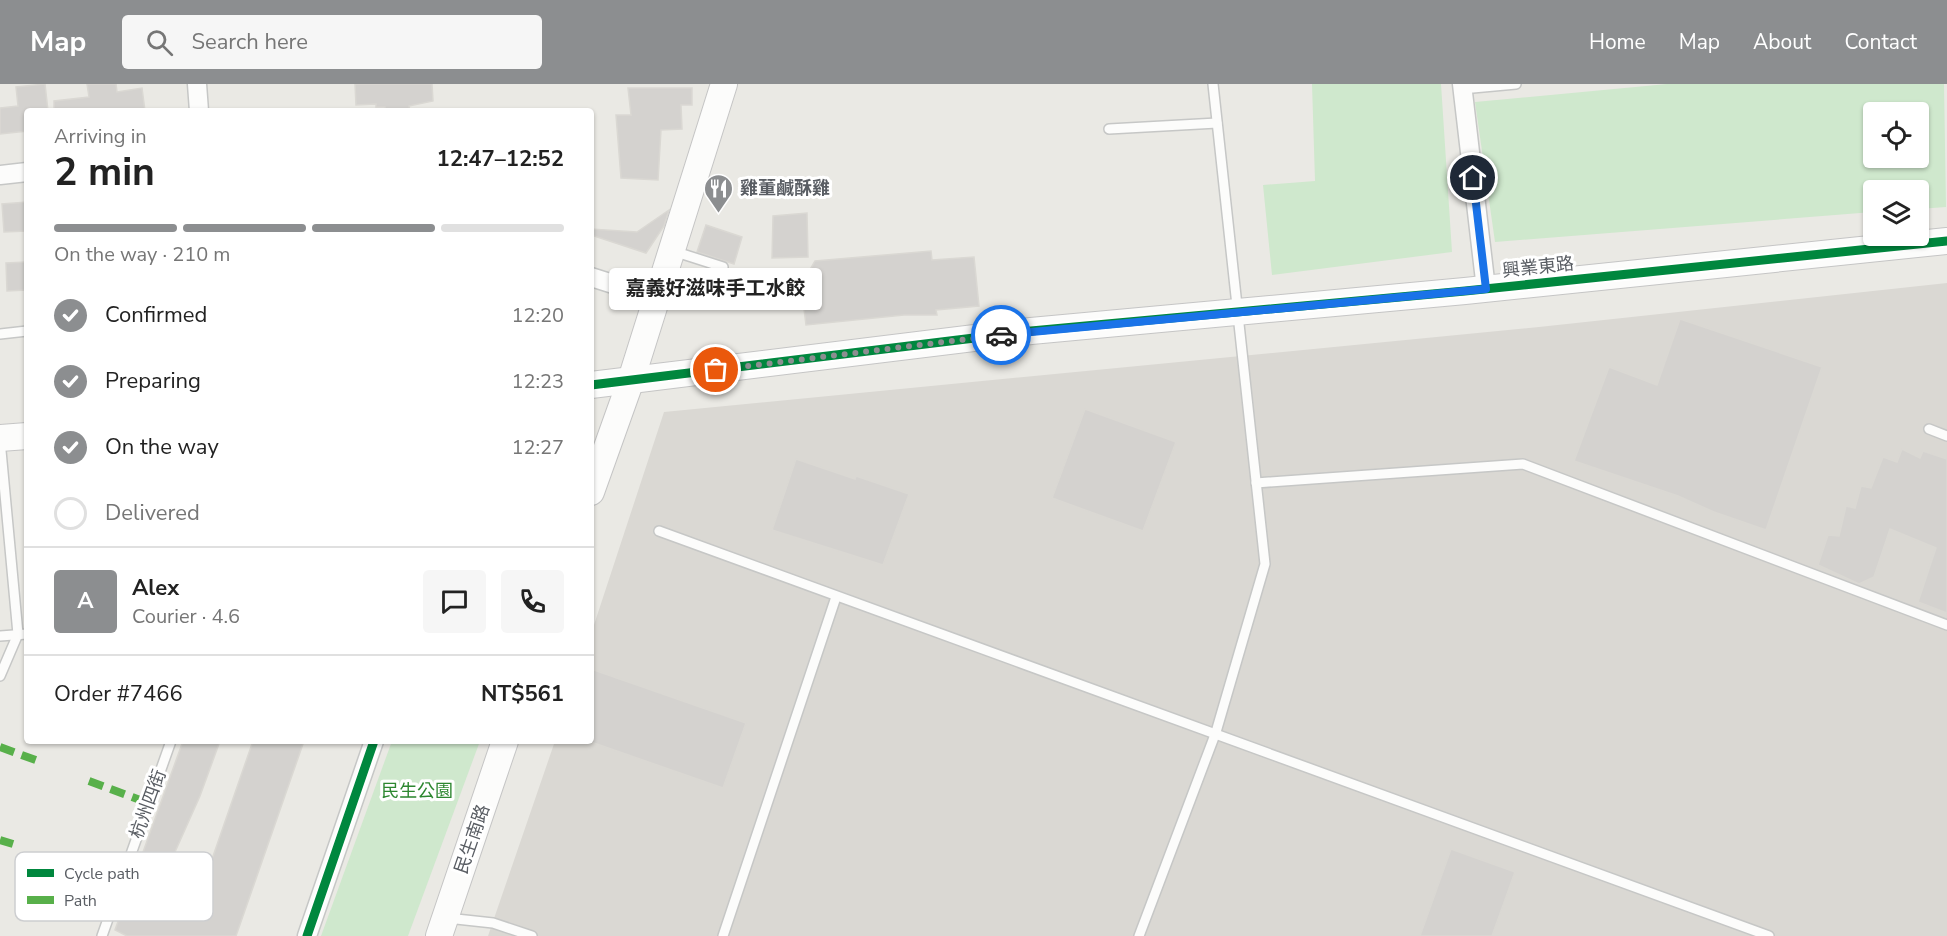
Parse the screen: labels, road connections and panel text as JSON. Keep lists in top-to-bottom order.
{
  "streets": {
    "street": ["興業東路", "民生南路"],
    "lane": ["杭州四街"]
  },
  "parks": ["民生公園"],
  "places": {
    "restaurant": ["雞董鹹酥雞"],
    "other": ["嘉義好滋味手工水餃"]
  },
  "legend": ["Cycle path", "Path"],
  "page": {
    "header": "Map",
    "search": "Search here",
    "nav": [
      "Home",
      "Map",
      "About",
      "Contact"
    ],
    "heading": ["2 min", "Arriving in", "12:47–12:52"],
    "panel": [
      "Alex",
      "Courier · 4.6",
      "Order #7466",
      "NT$561"
    ],
    "bar": "On the way · 210 m",
    "bubble": "嘉義好滋味手工水餃",
    "list": [
      ["Confirmed", "12:20"],
      ["Preparing", "12:23"],
      ["On the way", "12:27"],
      "Delivered"
    ],
    "round": "A"
  }
}
